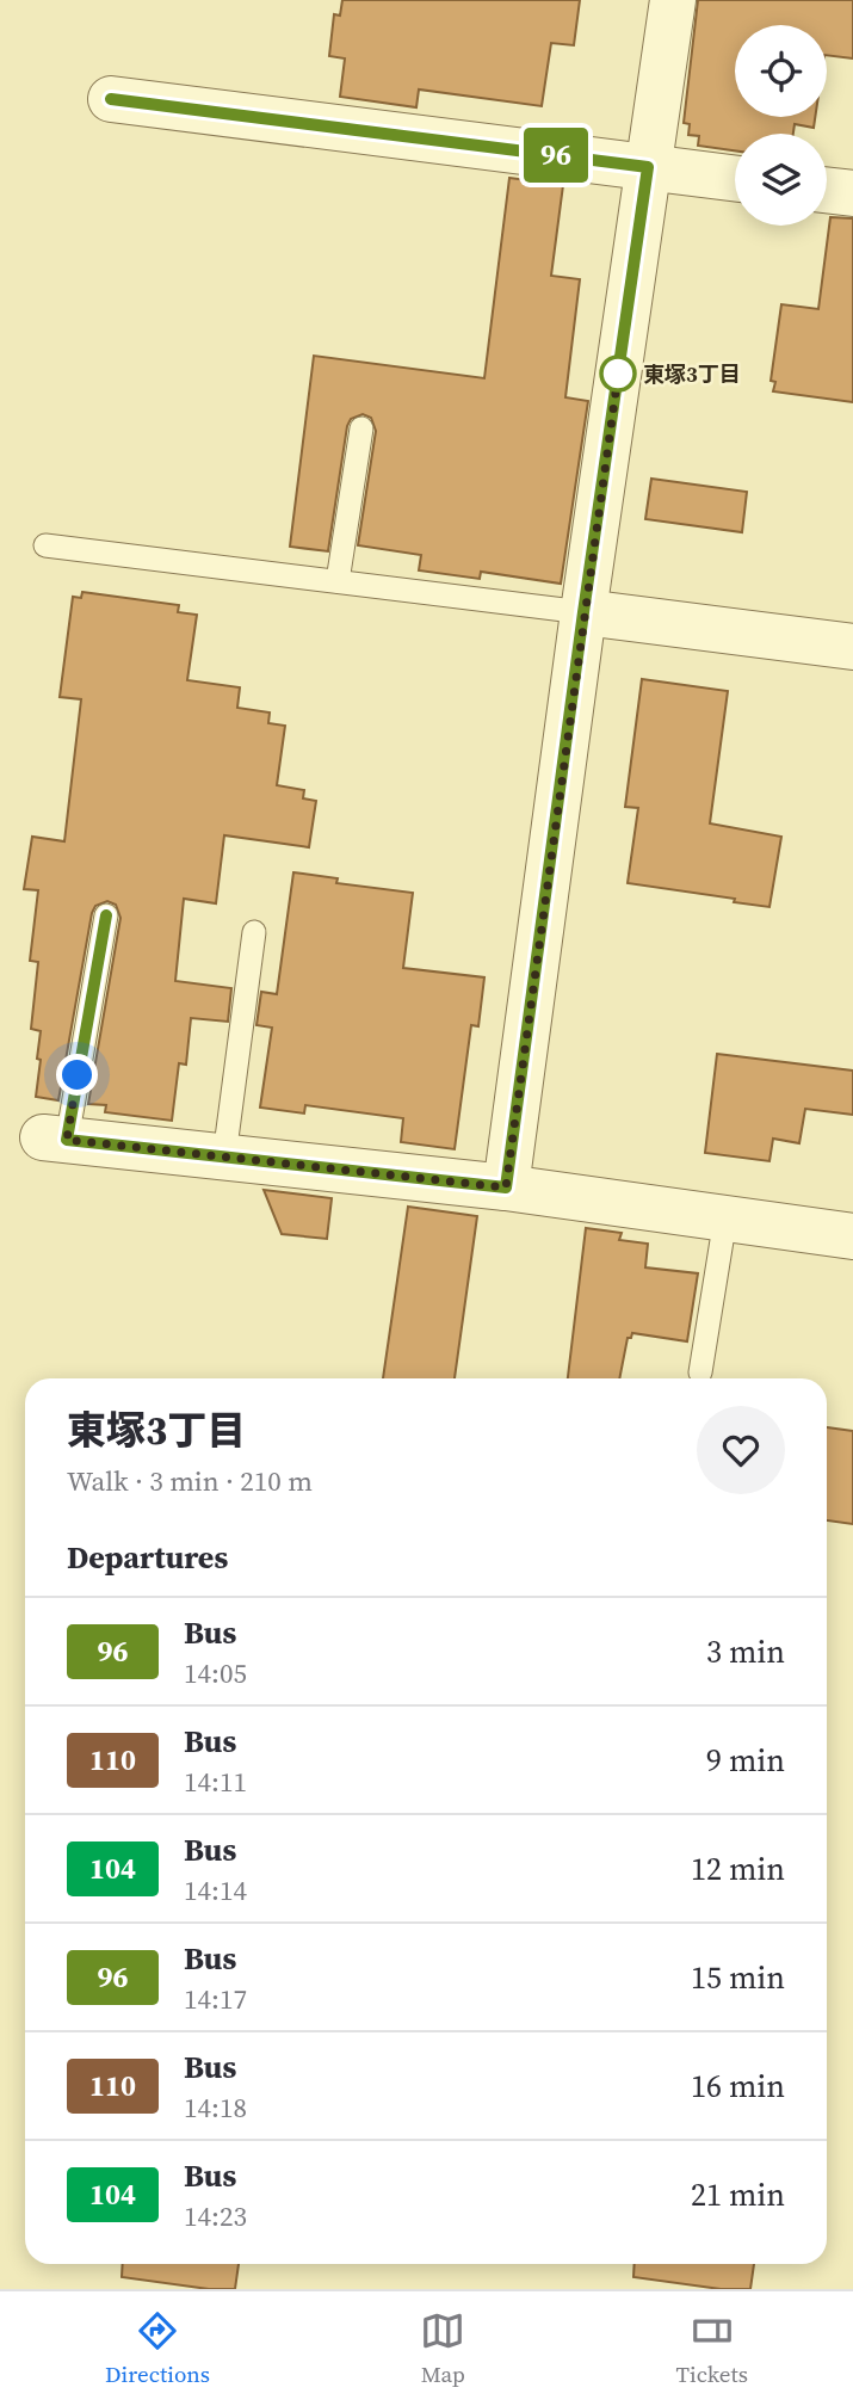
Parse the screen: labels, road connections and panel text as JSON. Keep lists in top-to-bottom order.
{
  "places": ["東塚3丁目"],
  "lines": ["bus line 96"],
  "page": {
    "on_map": "96",
    "heading": [
      ["東塚3丁目", "Walk · 3 min · 210 m"],
      "Departures"
    ],
    "list": [
      {
        "mark": "96",
        "name": "Bus",
        "note": "14:05",
        "value": "3 min"
      },
      {
        "mark": "110",
        "name": "Bus",
        "note": "14:11",
        "value": "9 min"
      },
      {
        "mark": "104",
        "name": "Bus",
        "note": "14:14",
        "value": "12 min"
      },
      {
        "mark": "96",
        "name": "Bus",
        "note": "14:17",
        "value": "15 min"
      },
      {
        "mark": "110",
        "name": "Bus",
        "note": "14:18",
        "value": "16 min"
      },
      {
        "mark": "104",
        "name": "Bus",
        "note": "14:23",
        "value": "21 min"
      }
    ],
    "tabs": ["Directions", "Map", "Tickets"]
  }
}
